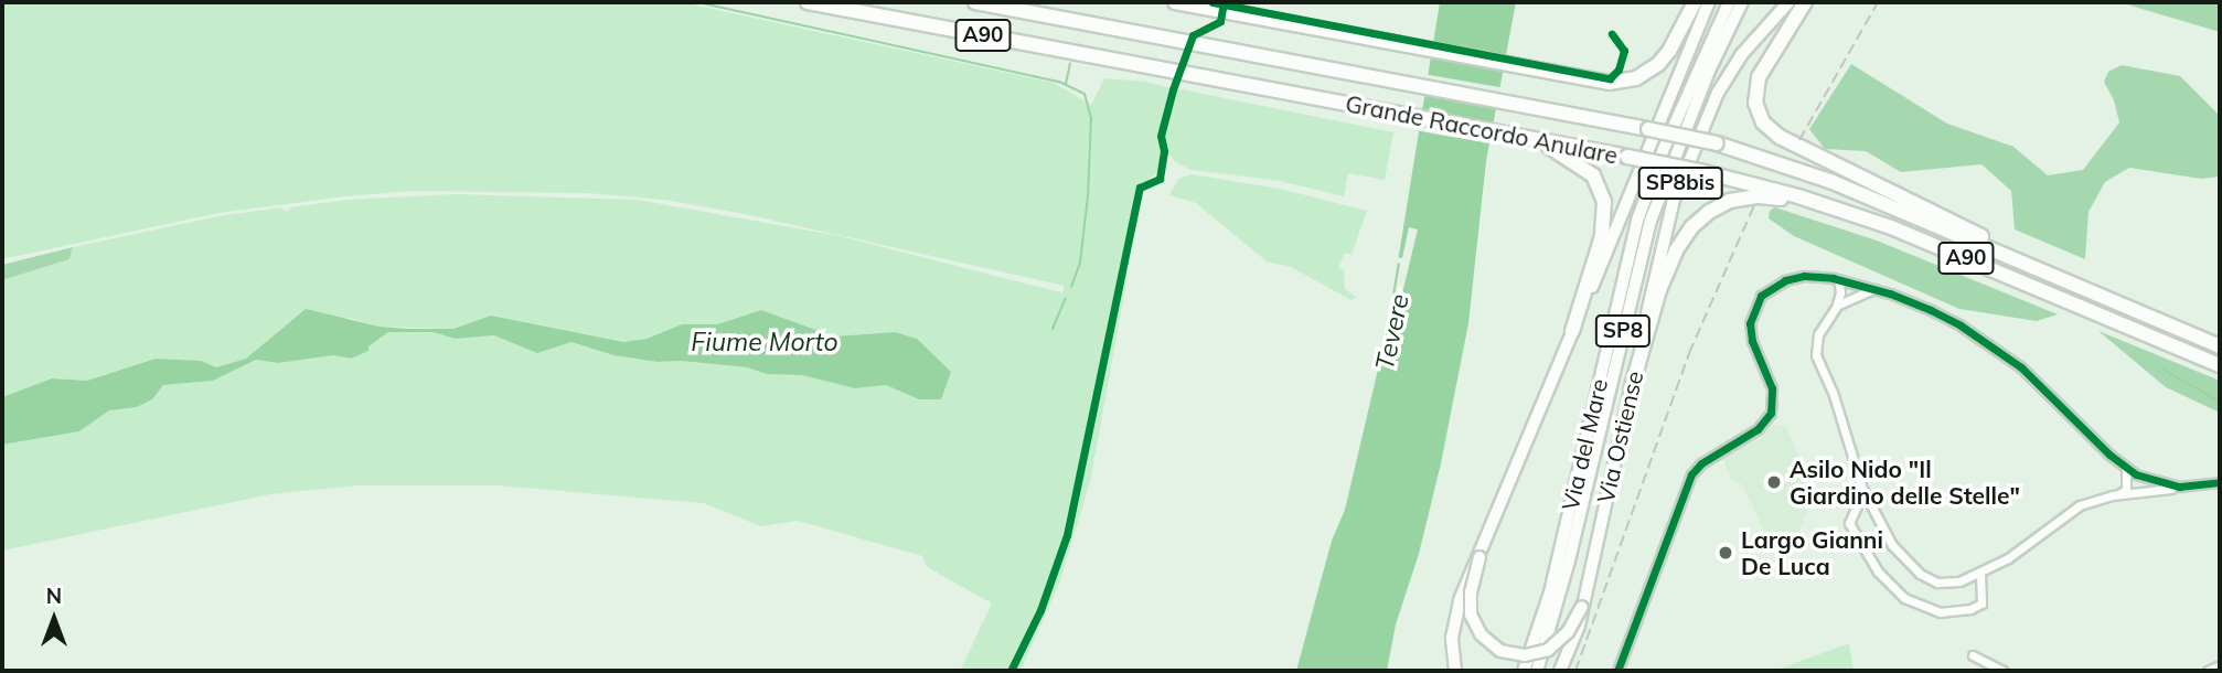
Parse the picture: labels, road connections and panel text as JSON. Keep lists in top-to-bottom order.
{
  "streets": {
    "highway": ["A90", "Grande Raccordo Anulare"],
    "main road": [
      "SP8bis",
      "SP8",
      "Via Ostiense",
      "Via del Mare"
    ]
  },
  "water": ["Tevere", "Fiume Morto"],
  "places": ["Asilo Nido \"Il Giardino delle Stelle\"", "Largo Gianni De Luca"],
  "north": "top"
}
